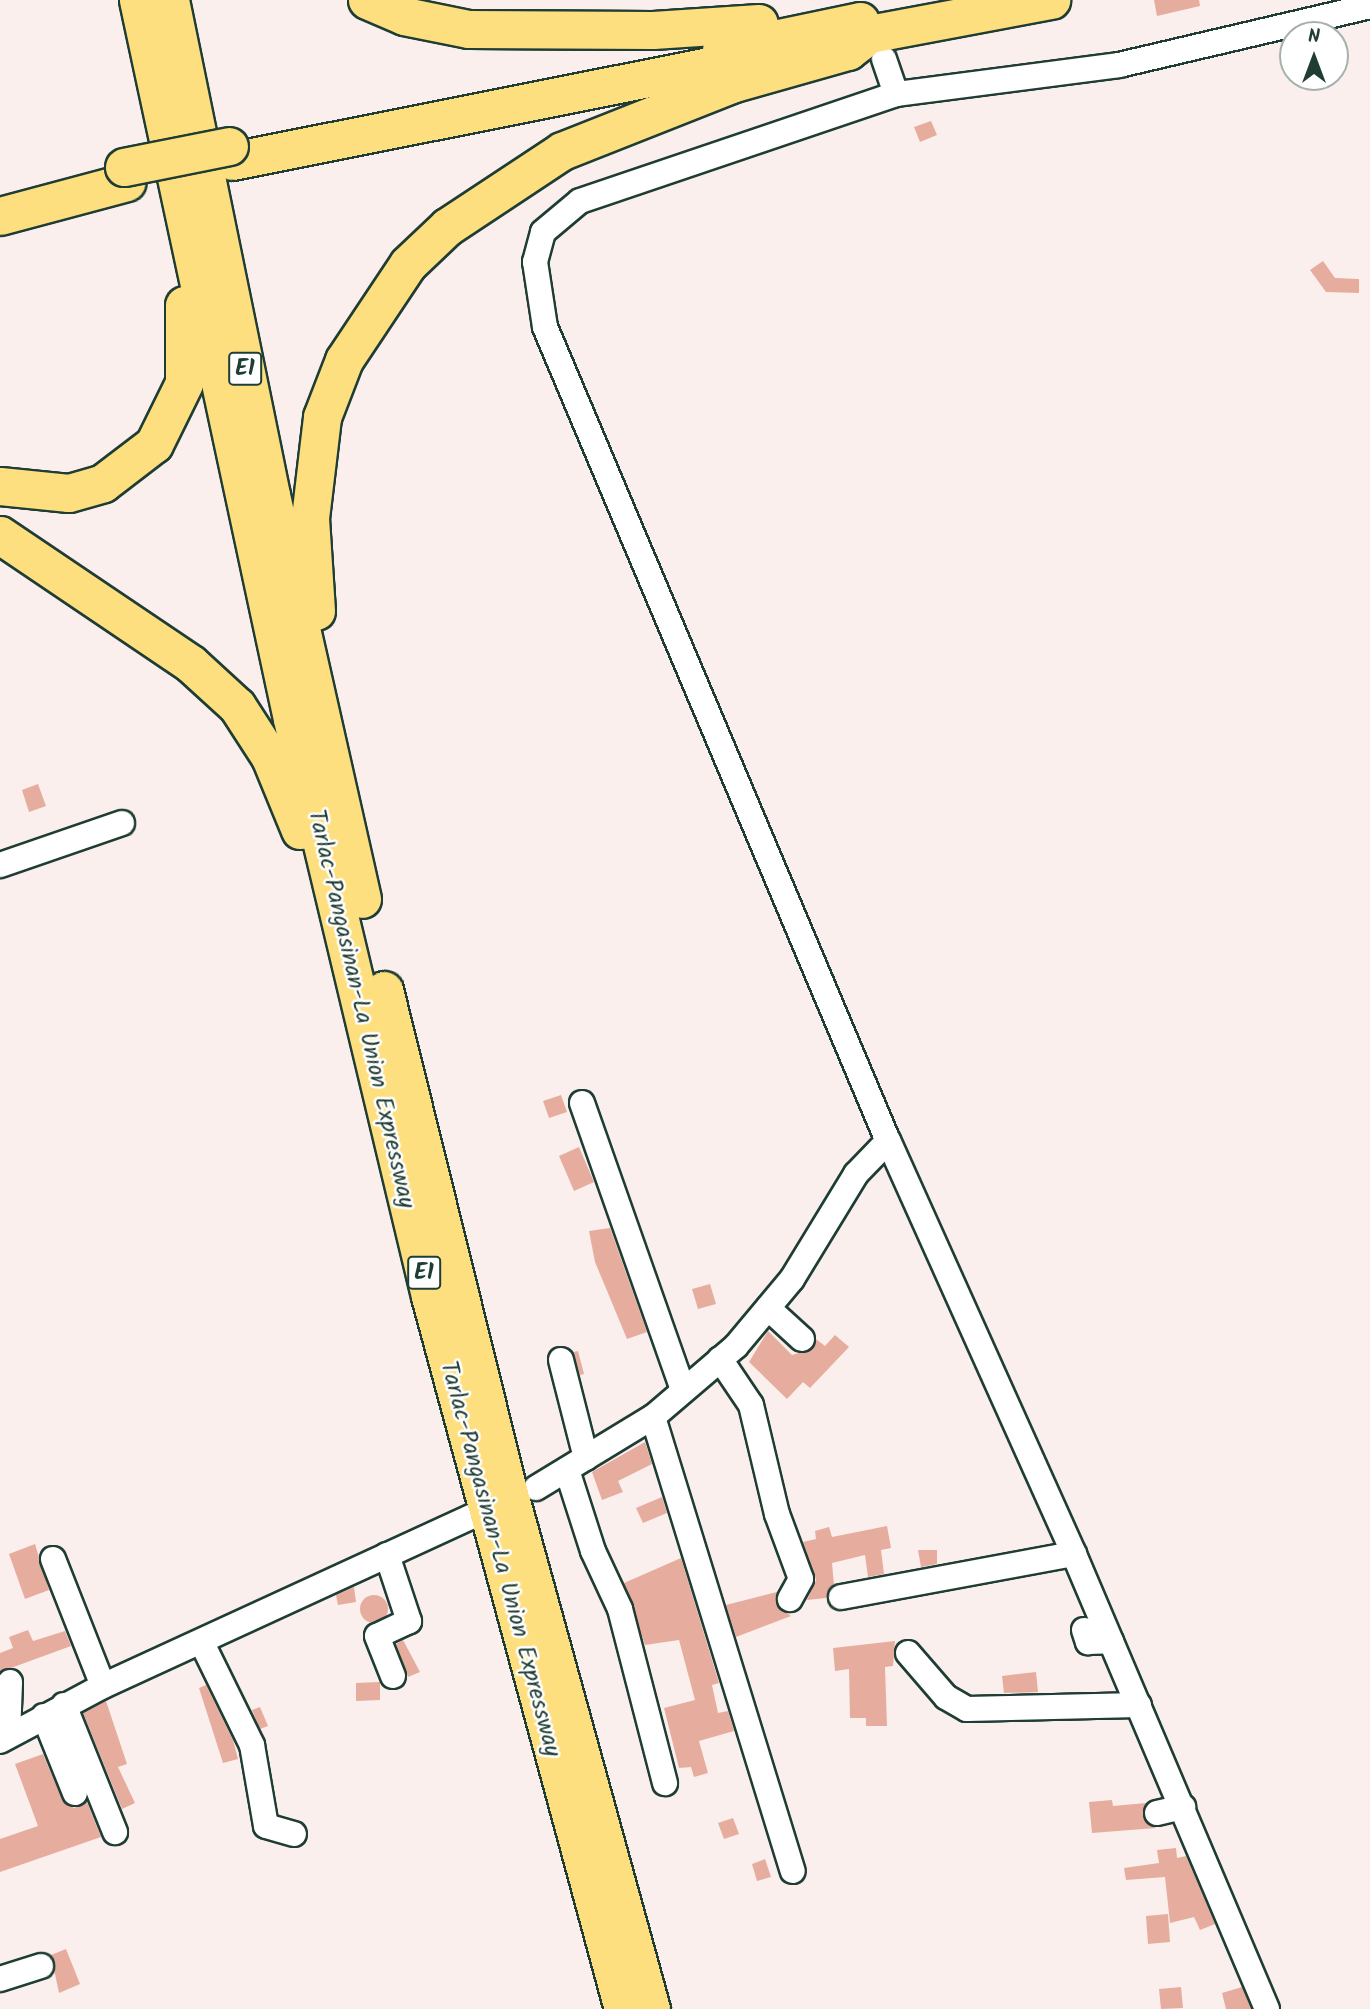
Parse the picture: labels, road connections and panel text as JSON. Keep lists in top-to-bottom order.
{
  "streets": {
    "highway": ["E1", "Tarlac-Pangasinan-La Union Expressway"]
  },
  "north": "top"
}
